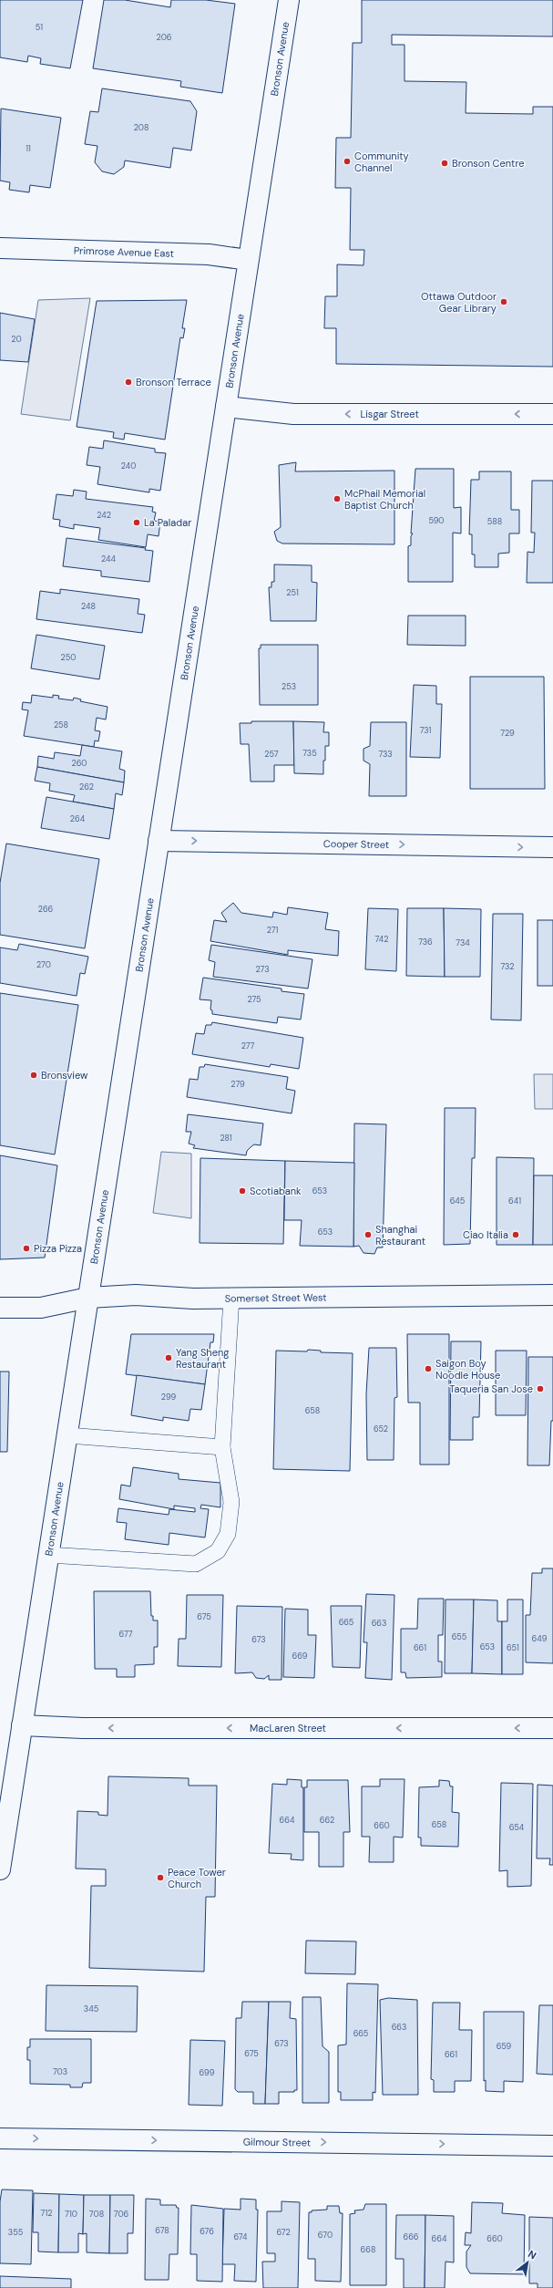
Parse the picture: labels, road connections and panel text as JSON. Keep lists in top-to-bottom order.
{
  "streets": {
    "main road": [
      "Bronson Avenue",
      "Primrose Avenue East",
      "Lisgar Street",
      "Cooper Street",
      "Somerset Street West",
      "MacLaren Street",
      "Gilmour Street"
    ]
  },
  "crossings": [
    ["Bronson Avenue", "Primrose Avenue East"],
    ["Bronson Avenue", "Lisgar Street"],
    ["Bronson Avenue", "Cooper Street"],
    ["Bronson Avenue", "Somerset Street West"],
    ["Bronson Avenue", "MacLaren Street"]
  ],
  "one_way": [
    "Lisgar Street",
    "Cooper Street",
    "MacLaren Street",
    "Gilmour Street"
  ],
  "places": [
    "Community Channel",
    "Bronson Centre",
    "Ottawa Outdoor Gear Library",
    "Bronson Terrace",
    "McPhail Memorial Baptist Church",
    "La Paladar",
    "Bronsview",
    "Scotiabank",
    "Shanghai Restaurant",
    "Ciao Italia",
    "Pizza Pizza",
    "Yang Sheng Restaurant",
    "Saigon Boy Noodle House",
    "Taqueria San Jose",
    "Peace Tower Church"
  ],
  "house_numbers": [
    "51",
    "206",
    "208",
    "11",
    "20",
    "240",
    "242",
    "590",
    "588",
    "244",
    "251",
    "248",
    "250",
    "253",
    "258",
    "731",
    "729",
    "735",
    "257",
    "733",
    "260",
    "262",
    "264",
    "266",
    "271",
    "742",
    "736",
    "734",
    "270",
    "732",
    "273",
    "275",
    "277",
    "279",
    "281",
    "653",
    "645",
    "641",
    "653",
    "299",
    "658",
    "652",
    "675",
    "665",
    "663",
    "677",
    "655",
    "649",
    "673",
    "653",
    "661",
    "651",
    "669",
    "664",
    "662",
    "658",
    "660",
    "654",
    "345",
    "663",
    "665",
    "673",
    "659",
    "675",
    "661",
    "703",
    "699",
    "712",
    "710",
    "708",
    "706",
    "678",
    "676",
    "355",
    "672",
    "670",
    "674",
    "666",
    "664",
    "660",
    "668"
  ],
  "north": "top right"
}
